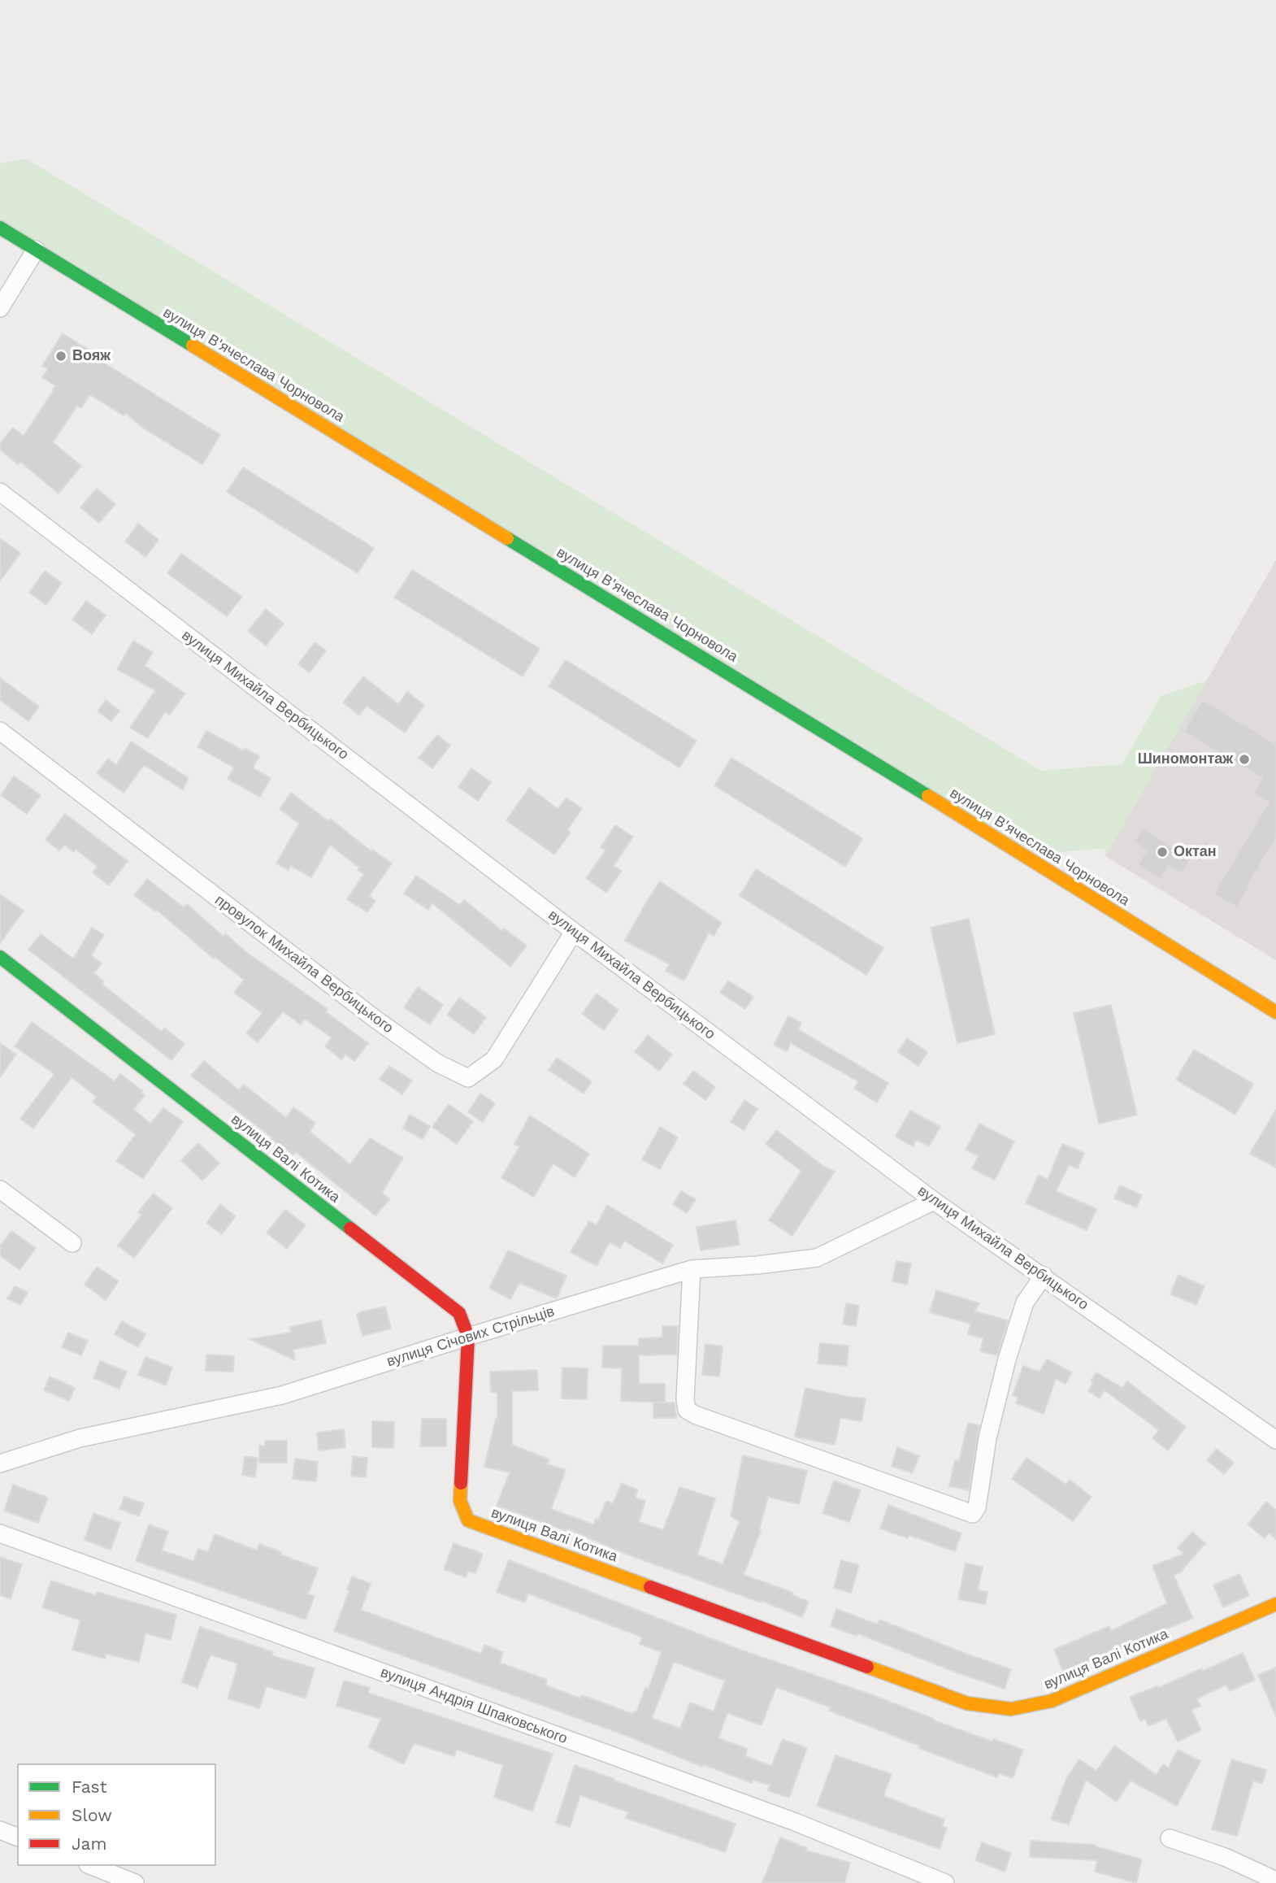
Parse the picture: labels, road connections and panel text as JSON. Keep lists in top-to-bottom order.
{
  "streets": {
    "street": [
      "вулиця В'ячеслава Чорновола",
      "вулиця Михайла Вербицького",
      "провулок Михайла Вербицького",
      "вулиця Валі Котика",
      "вулиця Січових Стрільців",
      "вулиця Андрія Шпаковського"
    ]
  },
  "crossings": [
    ["вулиця Михайла Вербицького", "провулок Михайла Вербицького"],
    ["вулиця Михайла Вербицького", "вулиця Січових Стрільців"],
    ["вулиця Валі Котика", "вулиця Січових Стрільців"]
  ],
  "places": ["Вояж", "Шиномонтаж", "Октан"],
  "legend": ["Fast", "Slow", "Jam"]
}
